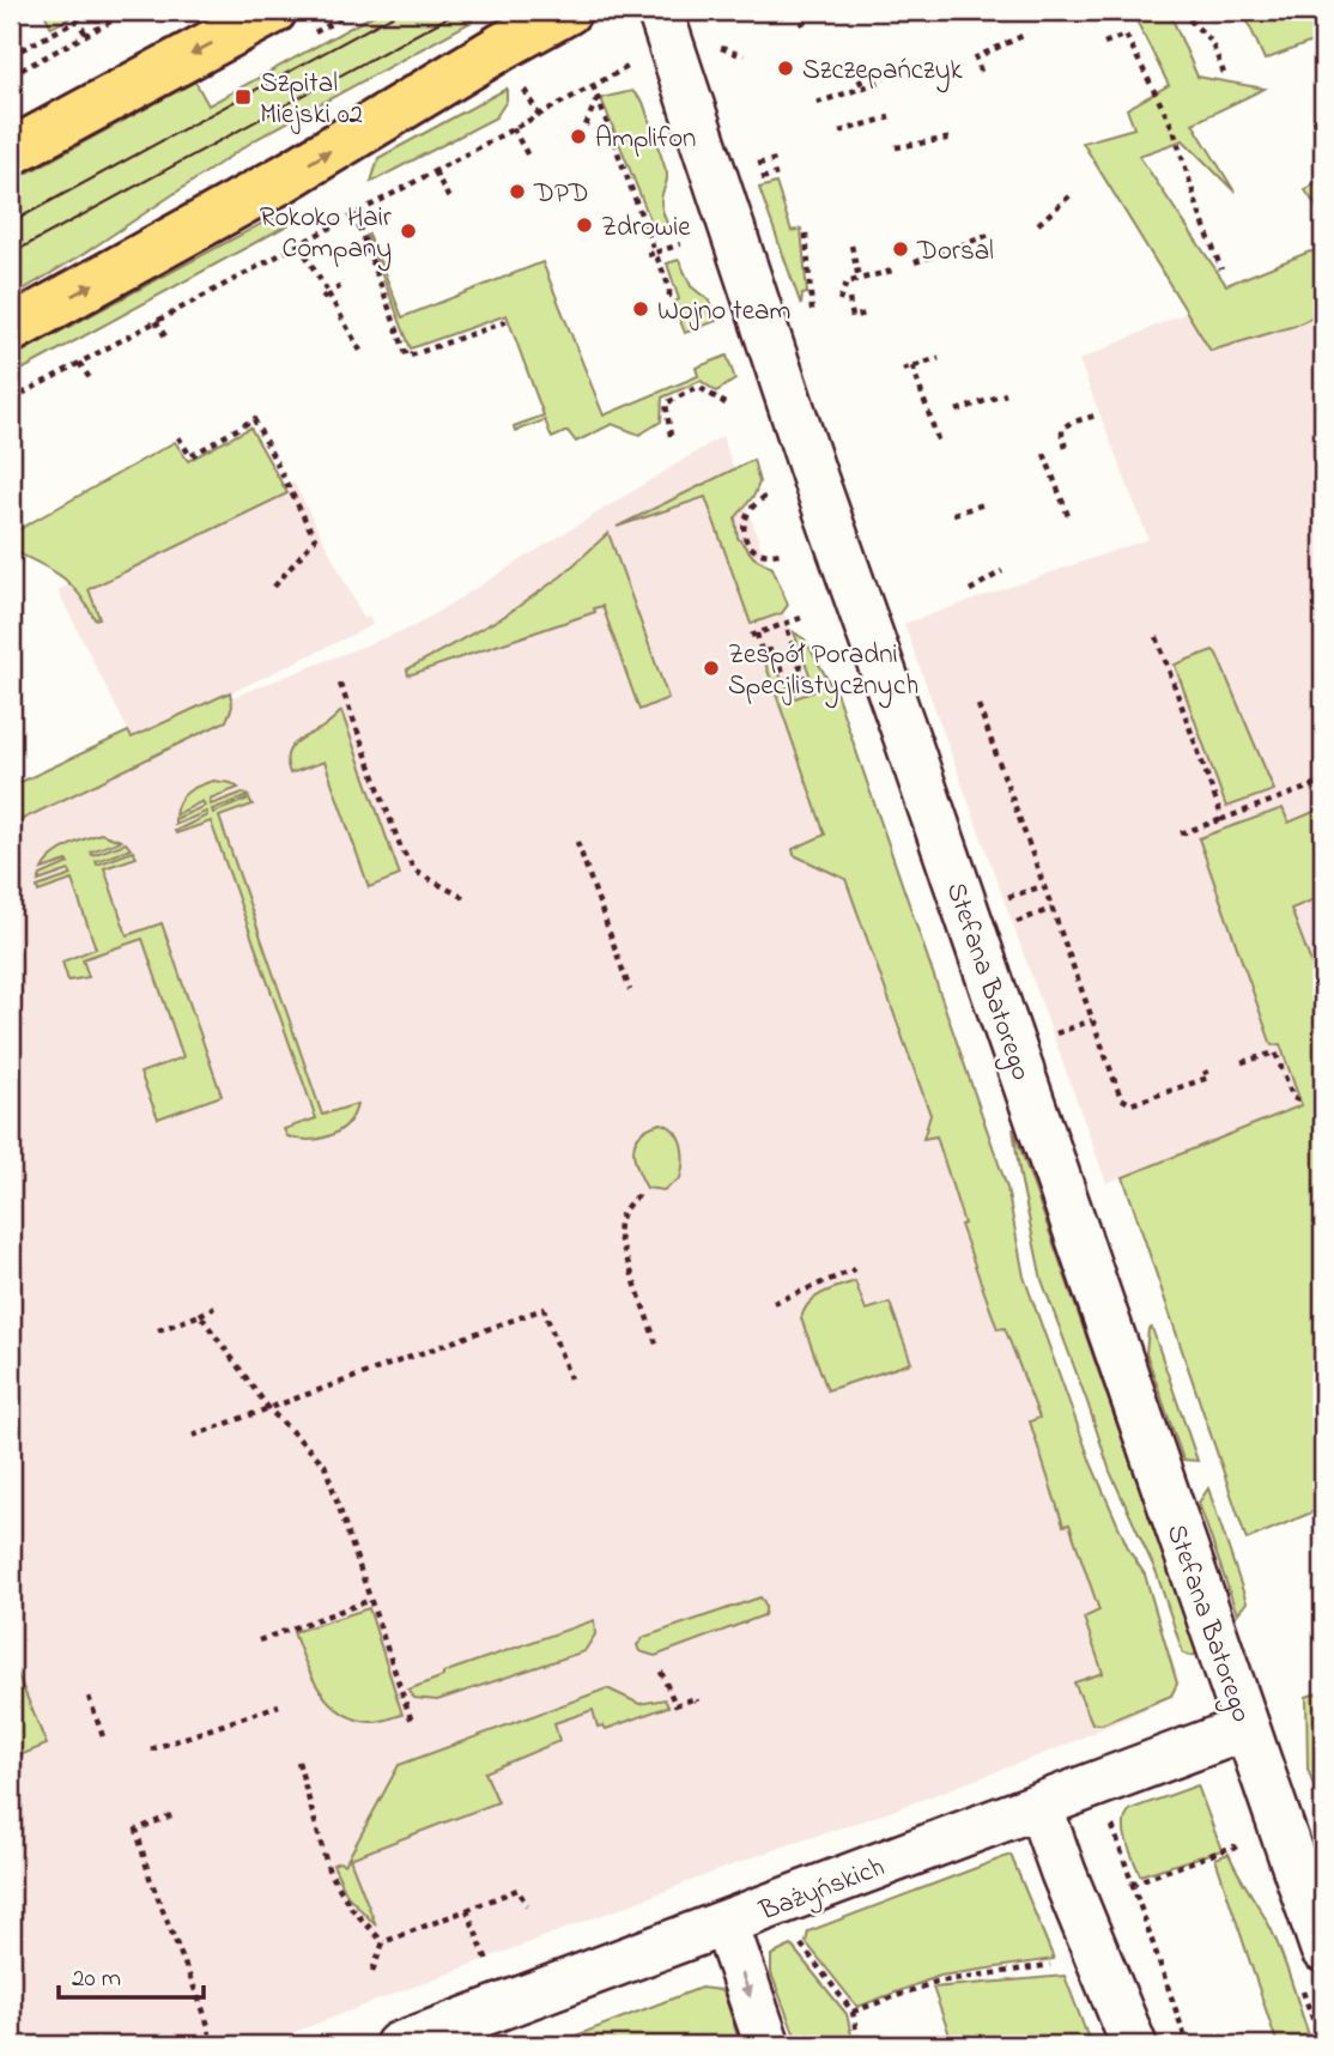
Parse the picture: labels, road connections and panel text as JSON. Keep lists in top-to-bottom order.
{
  "streets": {
    "street": ["Stefana Batorego", "Bażyńskich"]
  },
  "crossings": [
    ["Stefana Batorego", "Bażyńskich"]
  ],
  "places": {
    "other": [
      "Szczepańczyk",
      "Amplifon",
      "DPD",
      "Zdrowie",
      "Rokoko Hair Company",
      "Dorsal",
      "Wojno team",
      "Zespół Poradni Specjlistycznych"
    ],
    "transit": ["Szpital Miejski 02"]
  },
  "scale_bar": "20 m"
}
